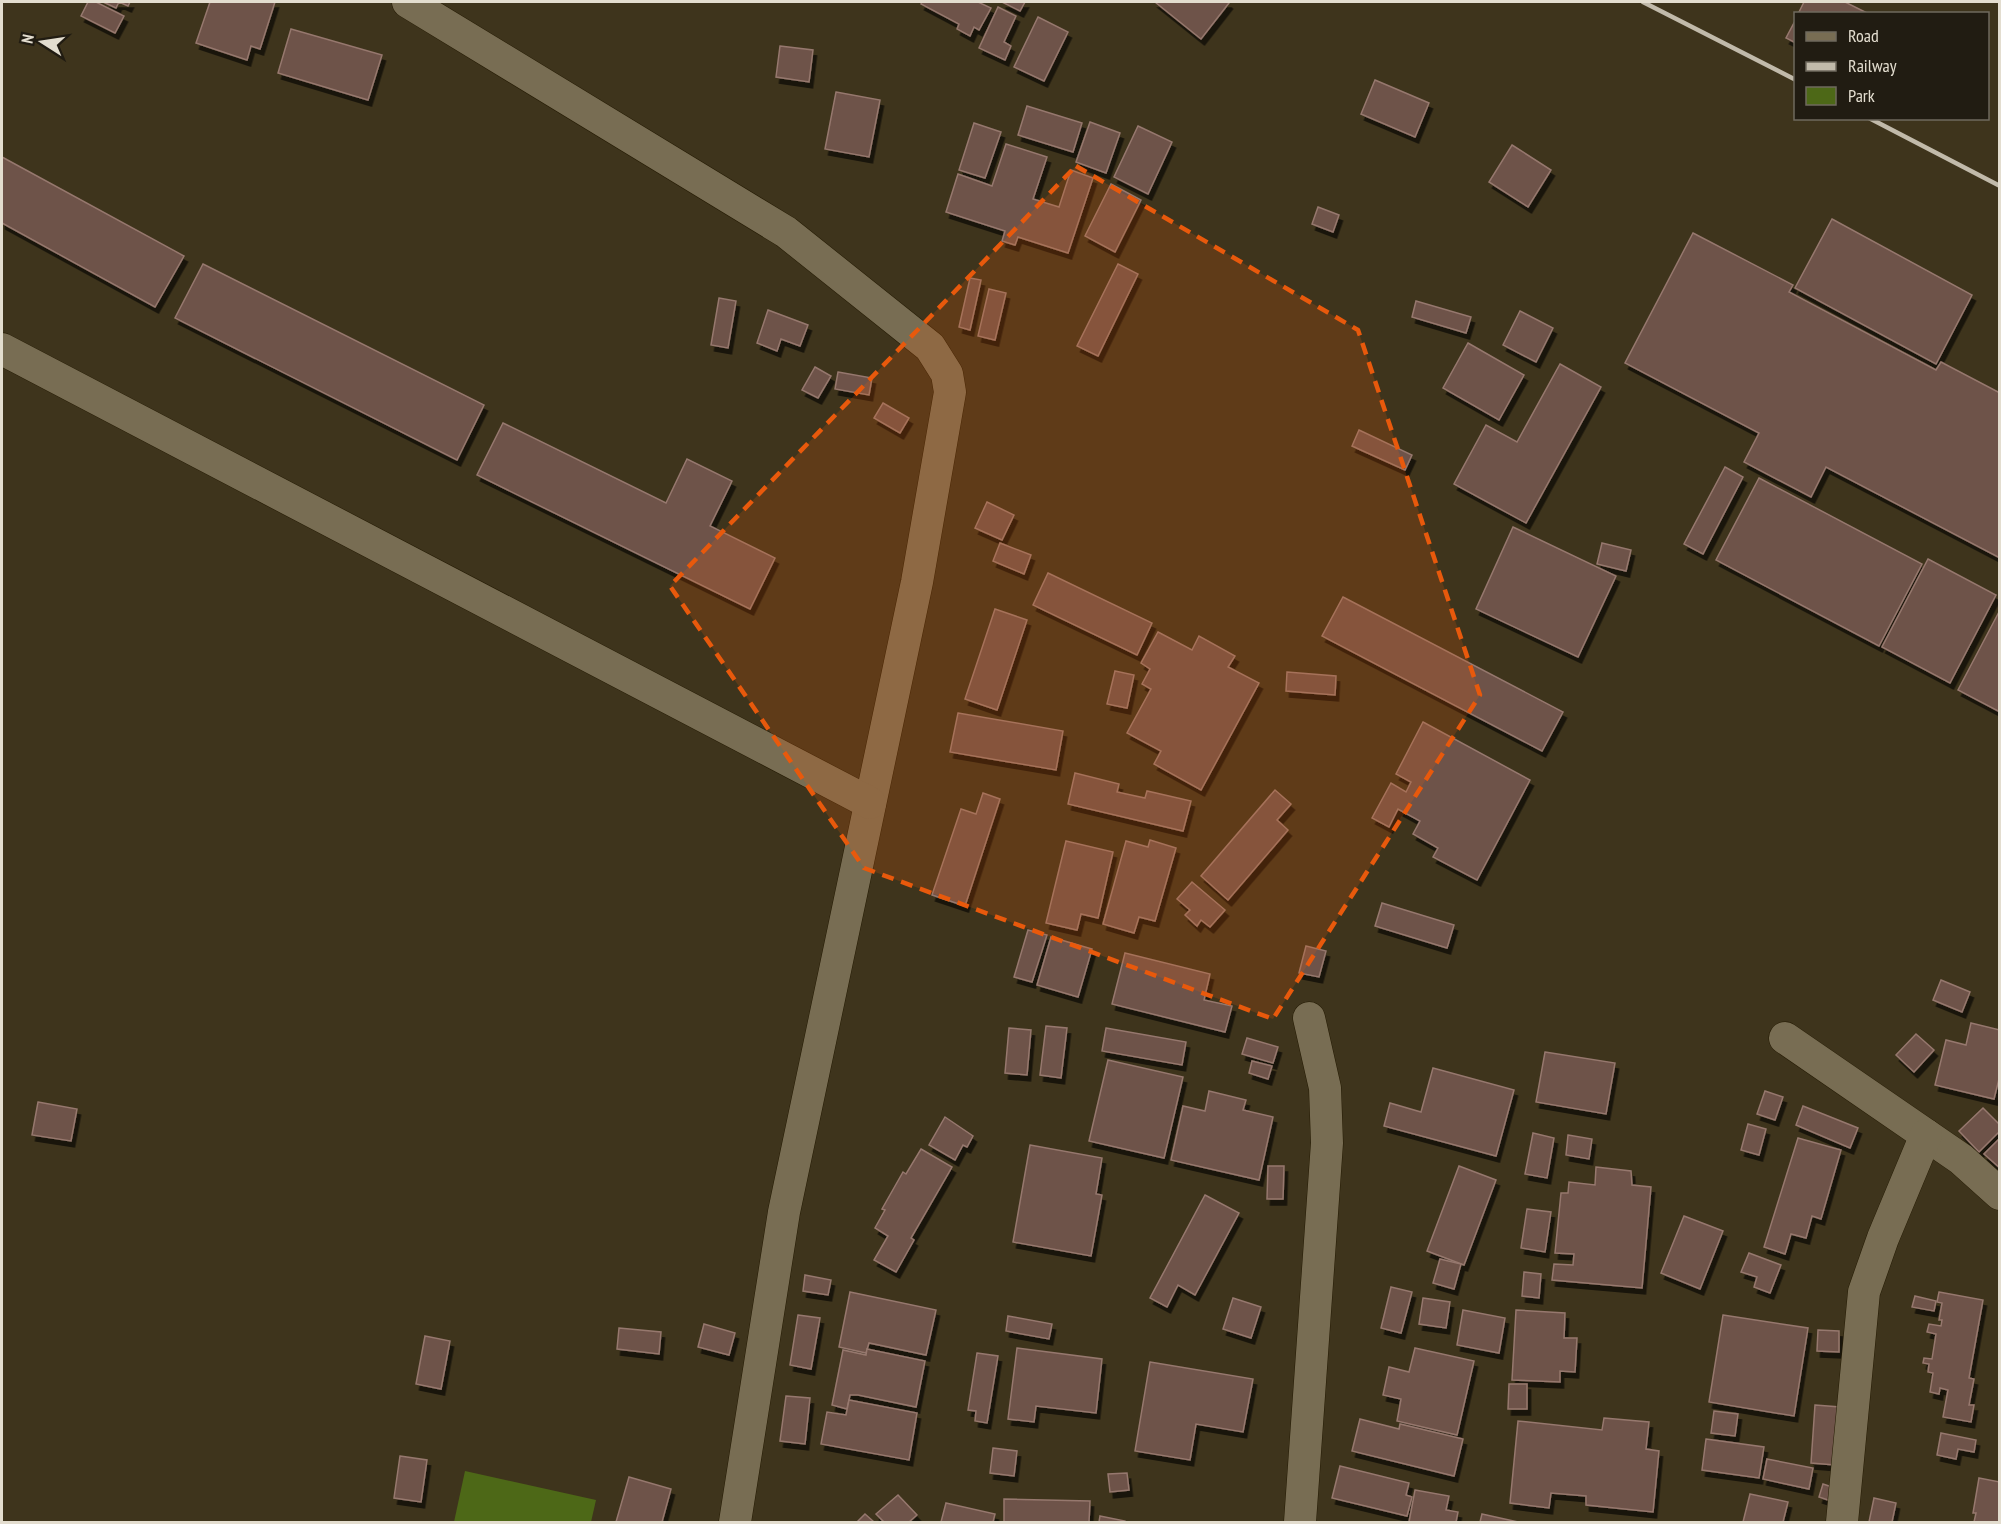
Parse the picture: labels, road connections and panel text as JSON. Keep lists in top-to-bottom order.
{
  "legend": ["Road", "Railway", "Park"],
  "north": "left"
}
